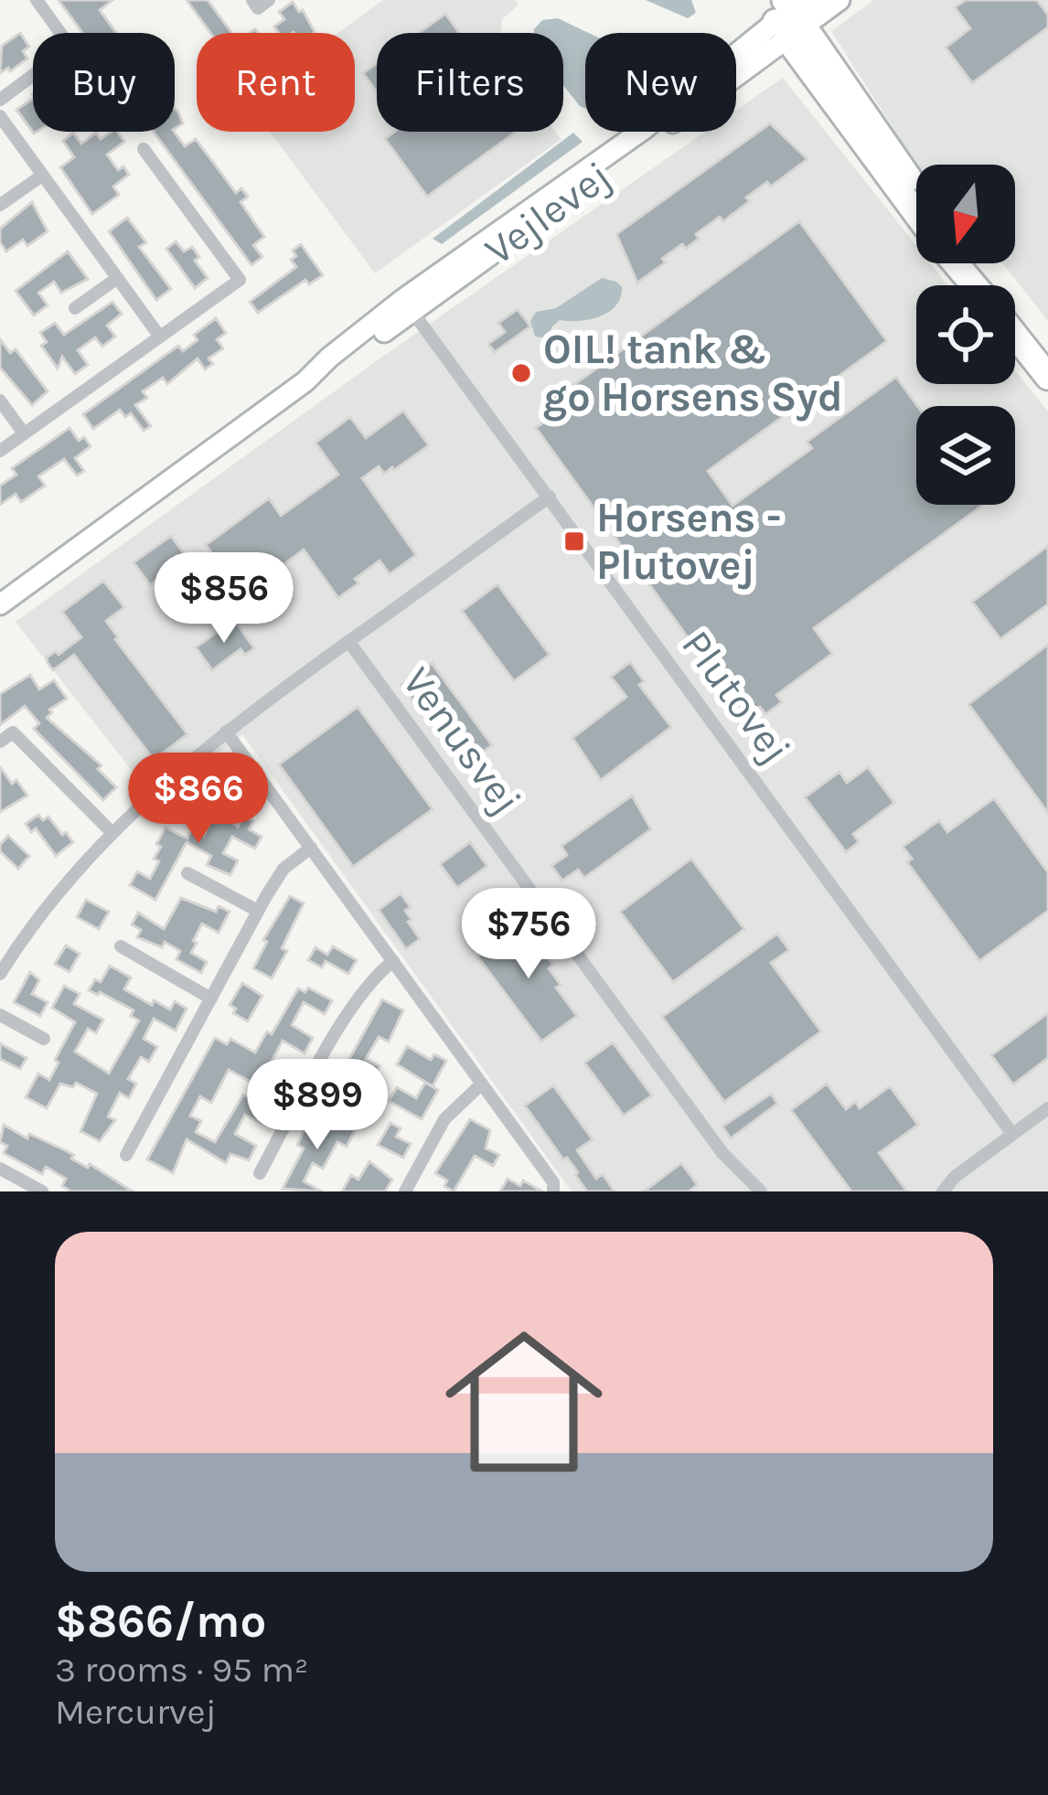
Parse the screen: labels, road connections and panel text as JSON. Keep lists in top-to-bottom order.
{
  "streets": {
    "main road": ["Vejlevej"],
    "street": ["Plutovej", "Venusvej"]
  },
  "crossings": [
    ["Vejlevej", "Plutovej"]
  ],
  "places": {
    "other": ["OIL! tank & go Horsens Syd"],
    "transit": ["Horsens - Plutovej"]
  },
  "north": "bottom",
  "page": {
    "chip": [
      "Buy",
      "Rent",
      "Filters",
      "New"
    ],
    "price": [
      "$856",
      "$866",
      "$756",
      "$899"
    ],
    "list": [
      {
        "name": "$866/mo",
        "note": "3 rooms · 95 m² · Mercurvej"
      }
    ]
  }
}
